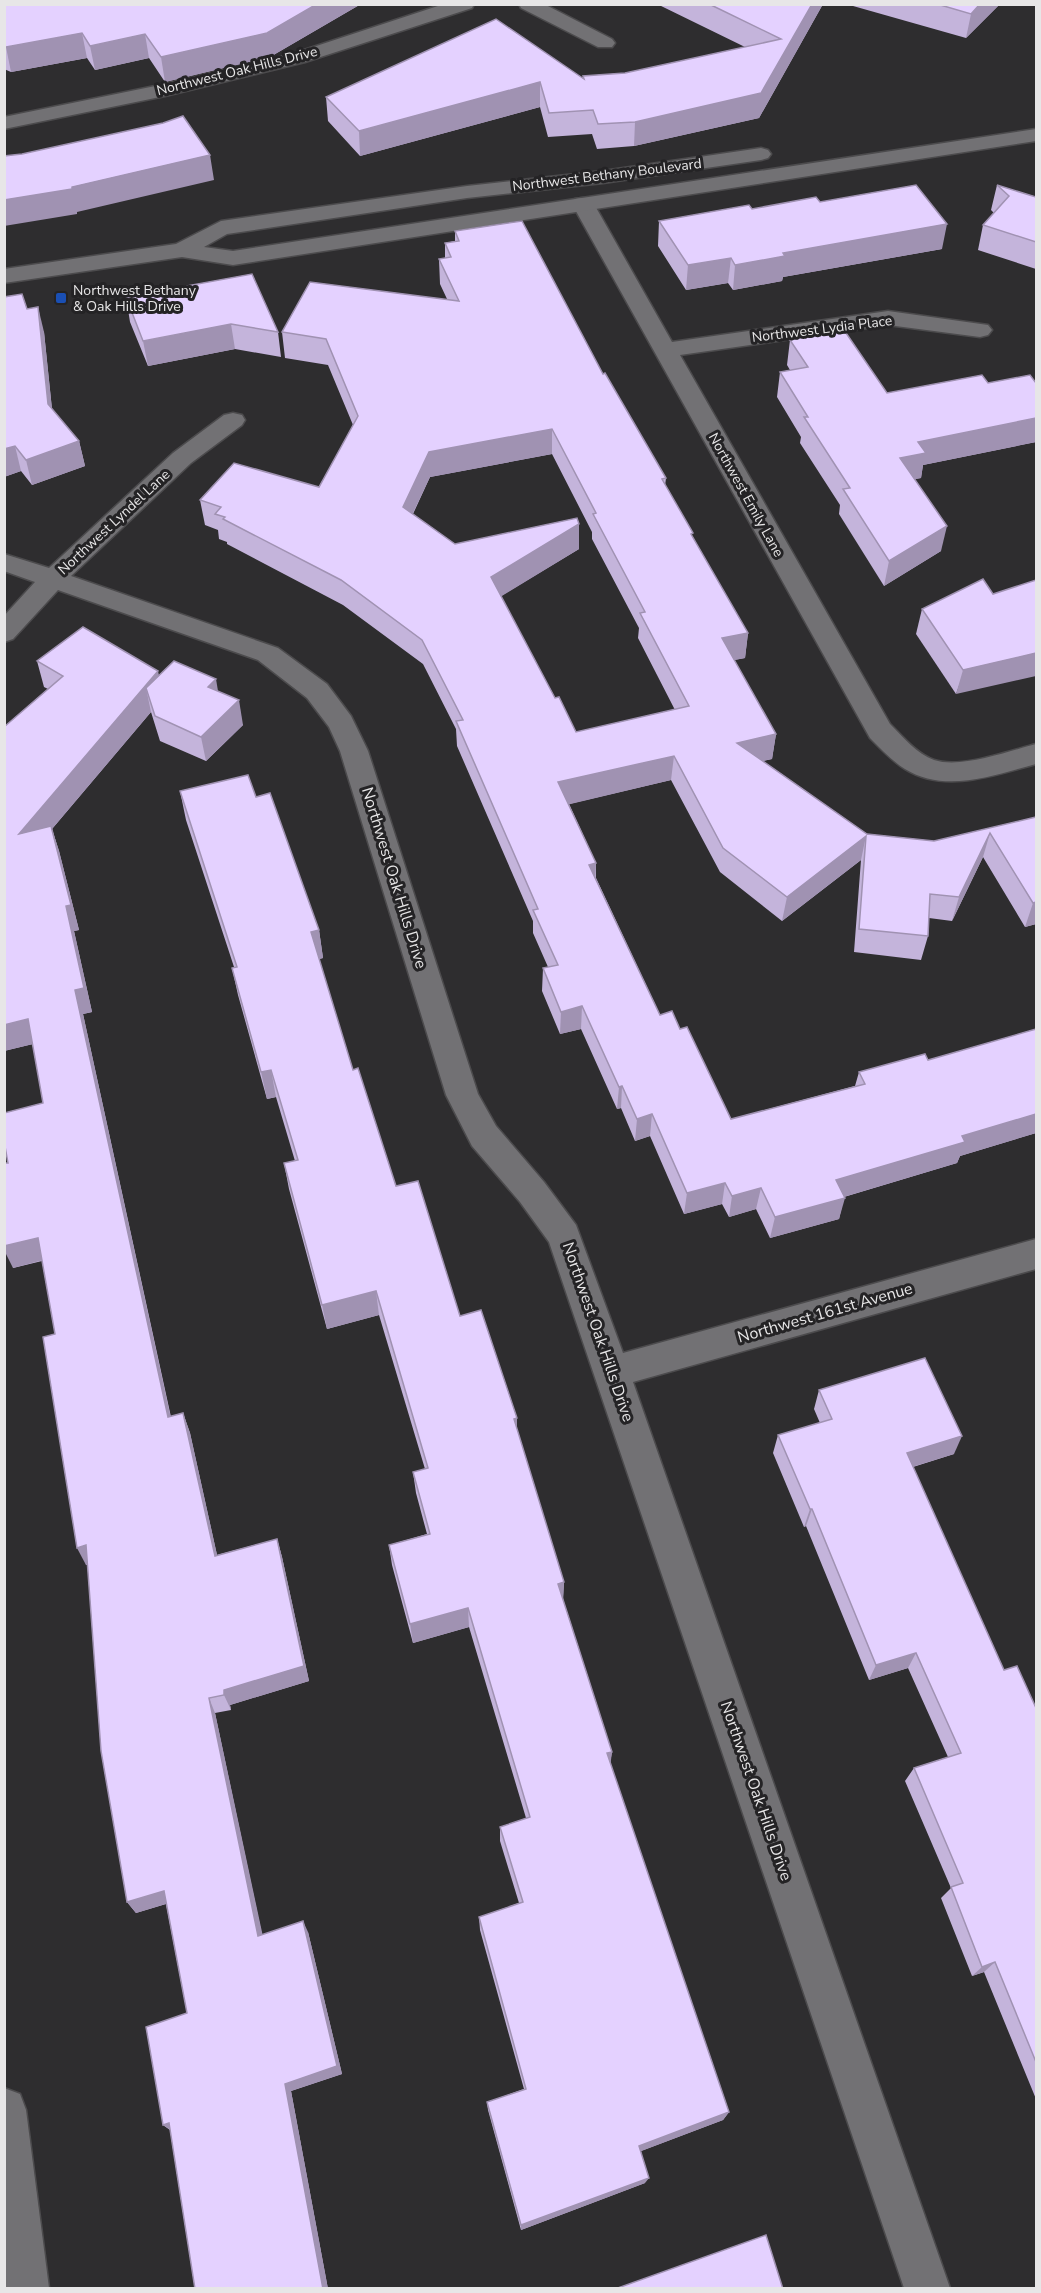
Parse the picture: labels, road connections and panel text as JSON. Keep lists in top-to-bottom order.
{
  "streets": {
    "street": [
      "Northwest Oak Hills Drive",
      "Northwest Bethany Boulevard",
      "Northwest Lydia Place",
      "Northwest Emily Lane",
      "Northwest Lyndel Lane",
      "Northwest 161st Avenue"
    ]
  },
  "crossings": [
    ["Northwest Oak Hills Drive", "Northwest Lyndel Lane"],
    ["Northwest Oak Hills Drive", "Northwest 161st Avenue"],
    ["Northwest Bethany Boulevard", "Northwest Emily Lane"],
    ["Northwest Lydia Place", "Northwest Emily Lane"]
  ],
  "places": {
    "transit": ["Northwest Bethany & Oak Hills Drive"]
  }
}
